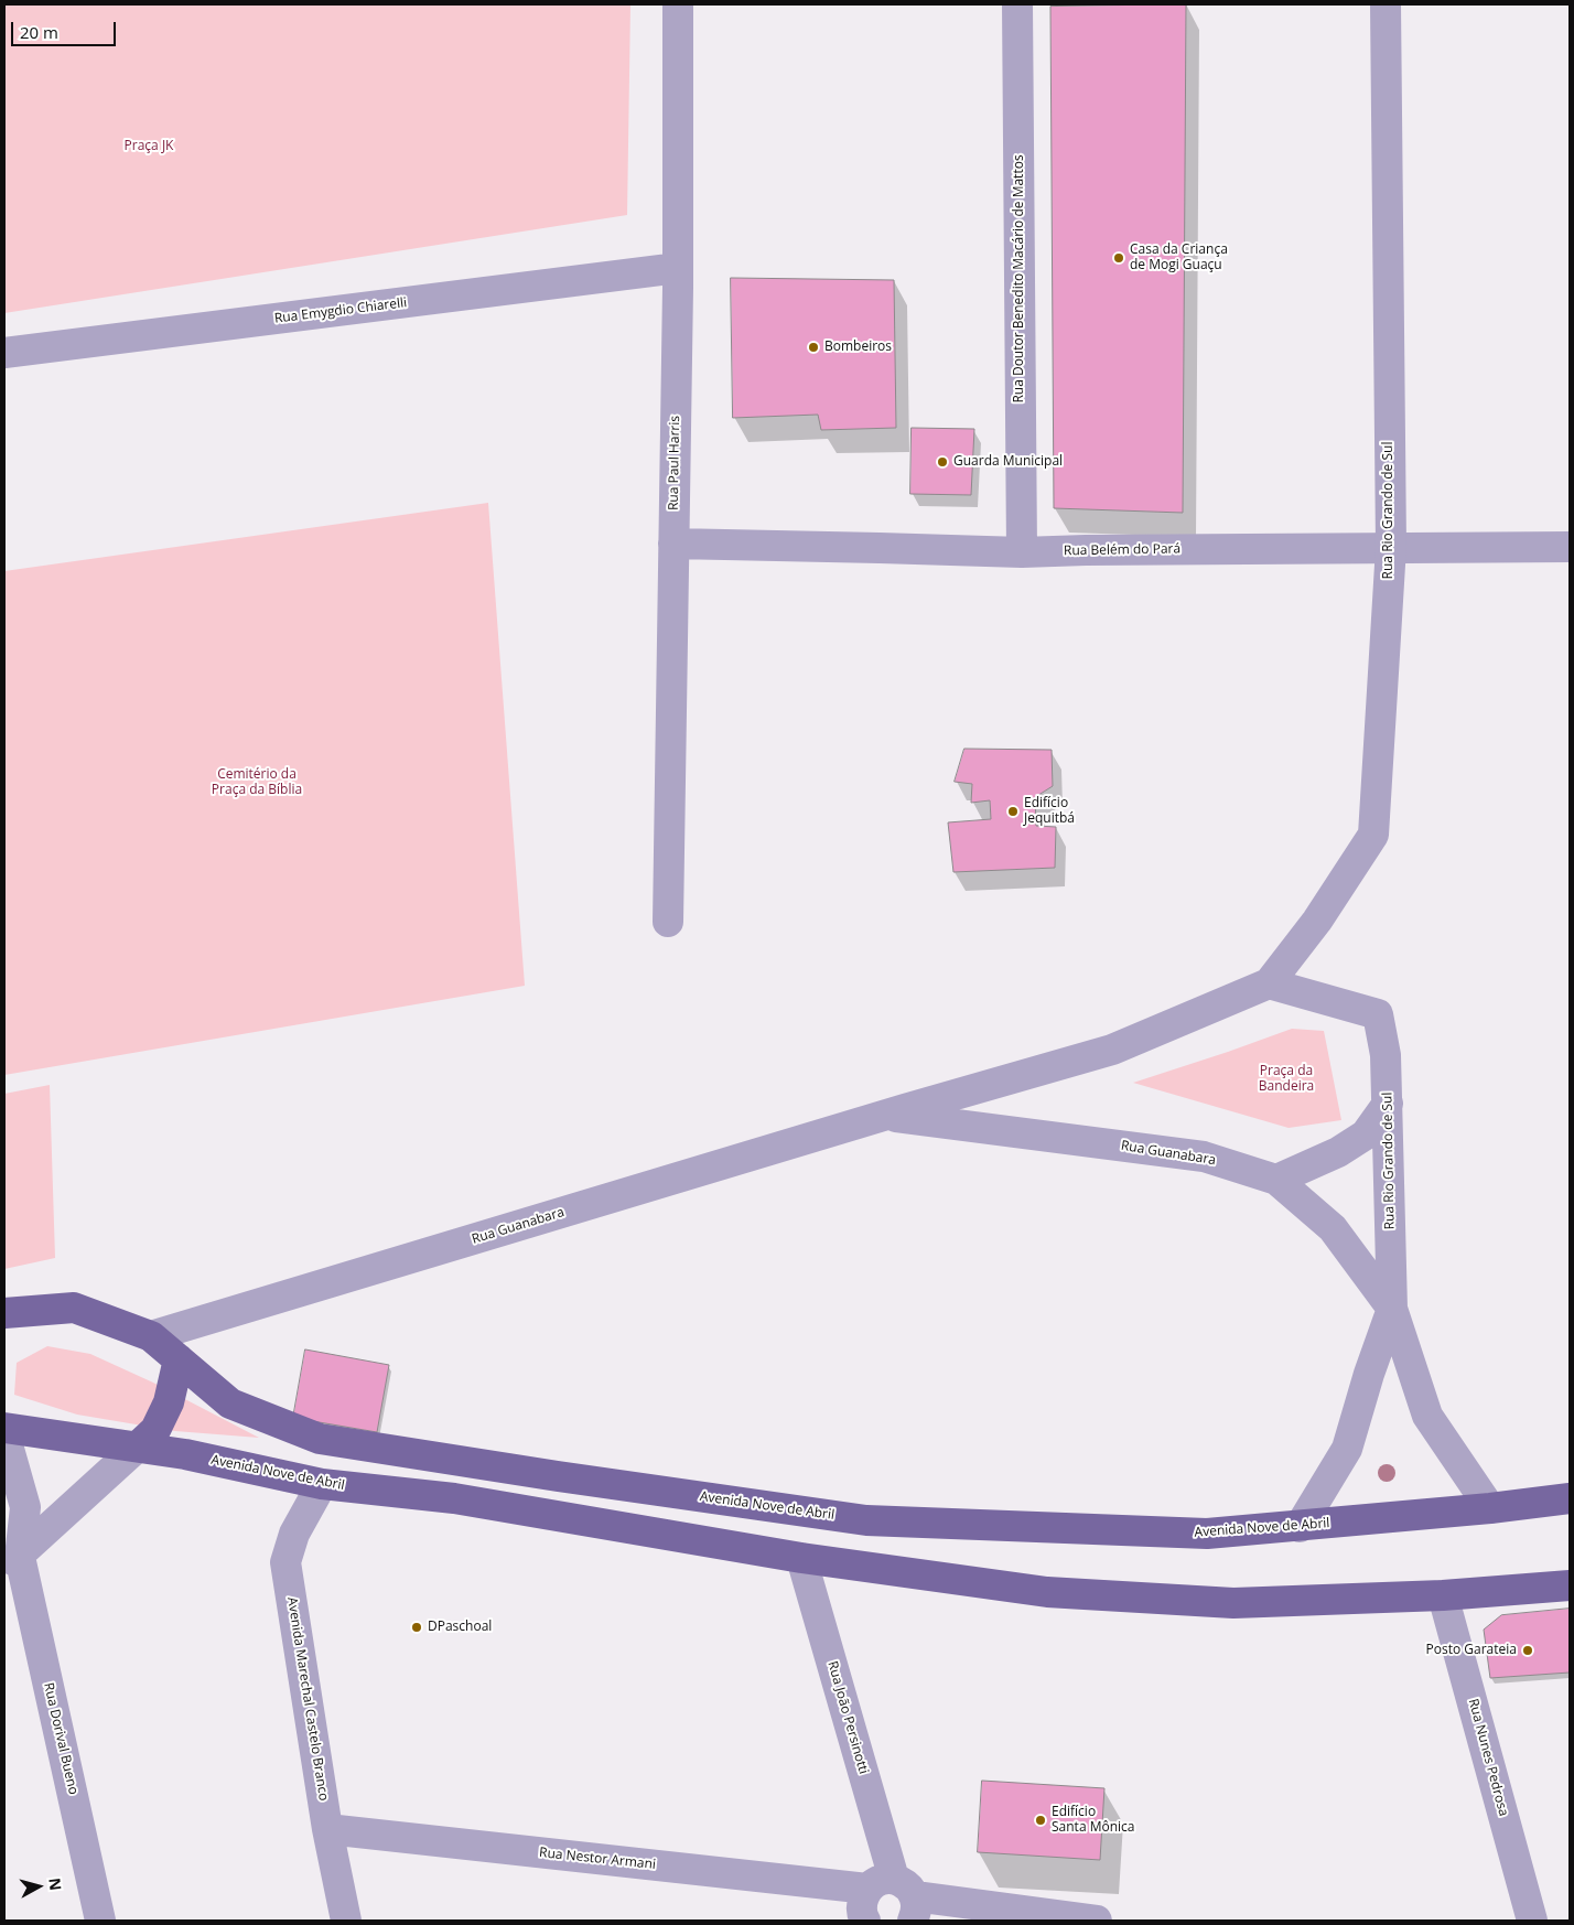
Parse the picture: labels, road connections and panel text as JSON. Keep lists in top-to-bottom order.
{
  "streets": {
    "main road": ["Avenida Nove de Abril"],
    "street": [
      "Rua Doutor Benedito Macário de Mattos",
      "Rua Emygdio Chiarelli",
      "Rua Paul Harris",
      "Rua Rio Grando de Sul",
      "Rua Belém do Pará",
      "Rua Guanabara",
      "Avenida Marechal Castelo Branco",
      "Rua João Persinotti",
      "Rua Dorival Bueno",
      "Rua Nunes Pedrosa",
      "Rua Nestor Armani"
    ]
  },
  "crossings": [
    ["Rua Doutor Benedito Macário de Mattos", "Rua Belém do Pará"],
    ["Rua Emygdio Chiarelli", "Rua Paul Harris"],
    ["Rua Paul Harris", "Rua Belém do Pará"],
    ["Rua Rio Grando de Sul", "Rua Belém do Pará"],
    ["Rua Rio Grando de Sul", "Rua Guanabara"],
    ["Rua Rio Grando de Sul", "Avenida Nove de Abril"],
    ["Rua Guanabara", "Avenida Nove de Abril"],
    ["Avenida Nove de Abril", "Avenida Marechal Castelo Branco"],
    ["Avenida Nove de Abril", "Rua João Persinotti"],
    ["Avenida Nove de Abril", "Rua Nunes Pedrosa"],
    ["Avenida Marechal Castelo Branco", "Rua Nestor Armani"],
    ["Rua João Persinotti", "Rua Nestor Armani"]
  ],
  "parks": ["Praça JK", "Cemitério da Praça da Bíblia", "Praça da Bandeira"],
  "places": [
    "Casa da Criança de Mogi Guaçu",
    "Bombeiros",
    "Guarda Municipal",
    "Edifício Jequitbá",
    "DPaschoal",
    "Posto Garateia",
    "Edifício Santa Mônica"
  ],
  "scale_bar": "20 m",
  "north": "right"
}
